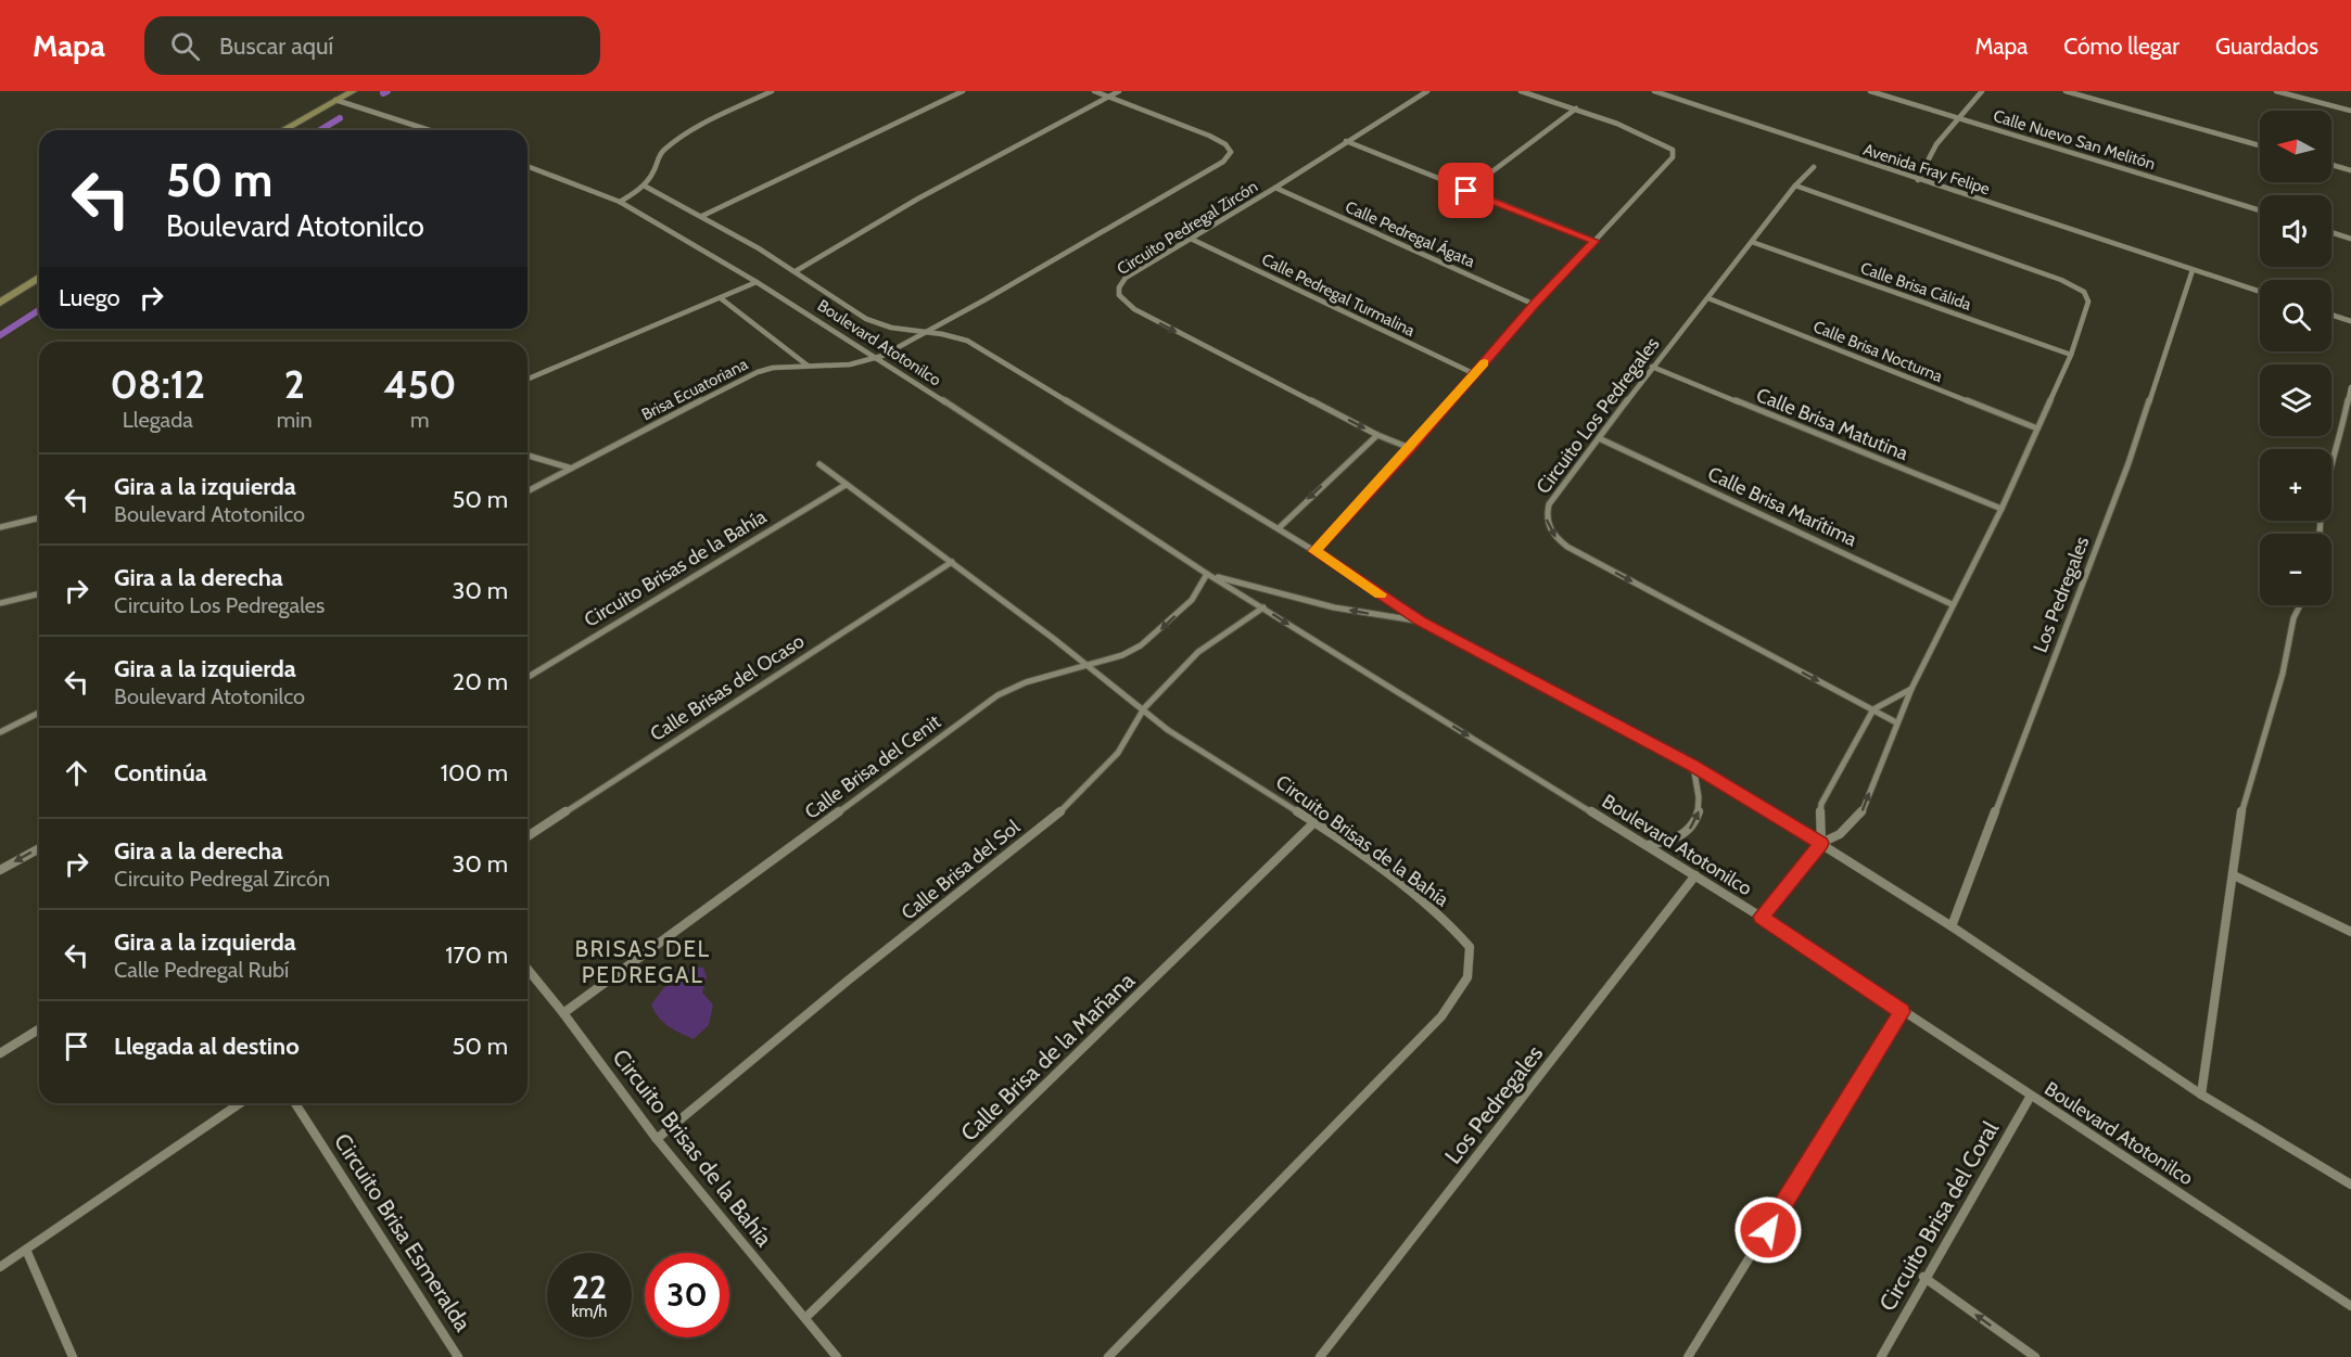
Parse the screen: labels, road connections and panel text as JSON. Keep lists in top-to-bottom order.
{
  "streets": {
    "street": [
      "Calle Nuevo San Melitón",
      "Avenida Fray Felipe",
      "Circuito Pedregal Zircón",
      "Calle Pedregal Ágata",
      "Calle Brisa Cálida",
      "Calle Pedregal Turmalina",
      "Boulevard Atotonilco",
      "Calle Brisa Nocturna",
      "Brisa Ecuatoriana",
      "Circuito Los Pedregales",
      "Calle Brisa Matutina",
      "Calle Brisa Marítima",
      "Circuito Brisas de la Bahía",
      "Los Pedregales",
      "Calle Brisas del Ocaso",
      "Calle Brisa del Cenit",
      "Calle Brisa del Sol",
      "Calle Brisa de la Mañana",
      "Circuito Brisa del Coral",
      "Circuito Brisa Esmeralda"
    ]
  },
  "crossings": [
    ["Avenida Fray Felipe", "Los Pedregales"],
    ["Circuito Pedregal Zircón", "Calle Pedregal Ágata"],
    ["Circuito Pedregal Zircón", "Calle Pedregal Turmalina"],
    ["Calle Brisa Cálida", "Circuito Los Pedregales"],
    ["Boulevard Atotonilco", "Brisa Ecuatoriana"],
    ["Boulevard Atotonilco", "Los Pedregales"],
    ["Boulevard Atotonilco", "Calle Brisa del Cenit"],
    ["Boulevard Atotonilco", "Calle Brisa del Sol"],
    ["Boulevard Atotonilco", "Circuito Brisa del Coral"],
    ["Calle Brisa Nocturna", "Circuito Los Pedregales"],
    ["Circuito Los Pedregales", "Calle Brisa Matutina"],
    ["Circuito Los Pedregales", "Calle Brisa Marítima"],
    ["Circuito Brisas de la Bahía", "Calle Brisas del Ocaso"],
    ["Circuito Brisas de la Bahía", "Calle Brisa del Cenit"],
    ["Circuito Brisas de la Bahía", "Calle Brisa del Sol"],
    ["Circuito Brisas de la Bahía", "Calle Brisa de la Mañana"]
  ],
  "one_way": ["Circuito Los Pedregales"],
  "districts": ["BRISAS DEL PEDREGAL"],
  "north": "left",
  "page": {
    "header": "Mapa",
    "search": "Buscar aquí",
    "nav": ["Mapa", "Cómo llegar", "Guardados"],
    "map_buttons": ["+", "−"],
    "turn": ["50 m", "Boulevard Atotonilco"],
    "then": "Luego",
    "eta": [
      "08:12",
      "Llegada",
      "2",
      "min",
      "450",
      "m"
    ],
    "list": [
      {
        "name": "Gira a la izquierda",
        "note": "Boulevard Atotonilco",
        "value": "50 m"
      },
      {
        "name": "Gira a la derecha",
        "note": "Circuito Los Pedregales",
        "value": "30 m"
      },
      {
        "name": "Gira a la izquierda",
        "note": "Boulevard Atotonilco",
        "value": "20 m"
      },
      {
        "name": "Continúa",
        "value": "100 m"
      },
      {
        "name": "Gira a la derecha",
        "note": "Circuito Pedregal Zircón",
        "value": "30 m"
      },
      {
        "name": "Gira a la izquierda",
        "note": "Calle Pedregal Rubí",
        "value": "170 m"
      },
      {
        "name": "Llegada al destino",
        "value": "50 m"
      }
    ],
    "speed": "22 km/h",
    "limit": "30"
  }
}
